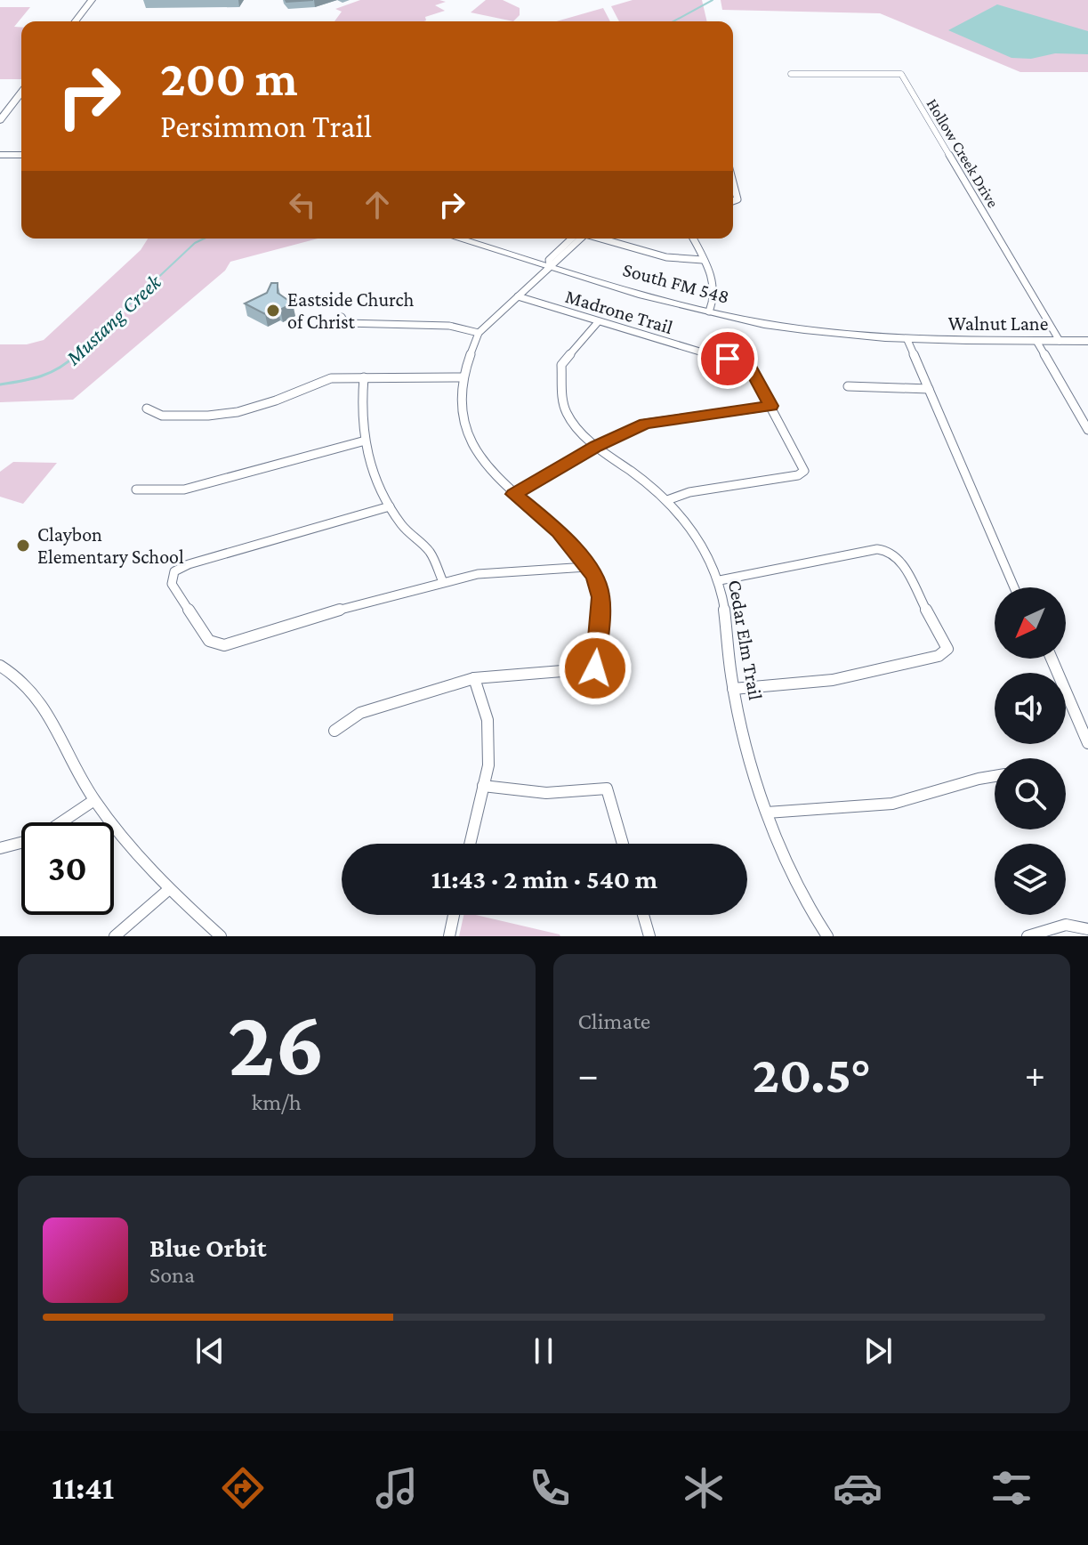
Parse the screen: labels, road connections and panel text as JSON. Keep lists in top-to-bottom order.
{
  "streets": {
    "main road": ["South FM 548", "Walnut Lane"],
    "street": ["Hollow Creek Drive", "Madrone Trail", "Cedar Elm Trail"]
  },
  "crossings": [
    ["Hollow Creek Drive", "Walnut Lane"],
    ["South FM 548", "Walnut Lane"],
    ["Madrone Trail", "Cedar Elm Trail"]
  ],
  "water": ["Mustang Creek"],
  "places": ["Eastside Church of Christ", "Claybon Elementary School"],
  "north": "bottom left",
  "page": {
    "turn": ["200 m", "Persimmon Trail"],
    "limit": "30",
    "trip": "11:43 · 2 min · 540 m",
    "tile": [
      ["26", "km/h"],
      "Climate"
    ],
    "heat": ["−", "20.5°", "+"],
    "song": ["Blue Orbit", "Sona"],
    "tabs": "11:41"
  }
}
